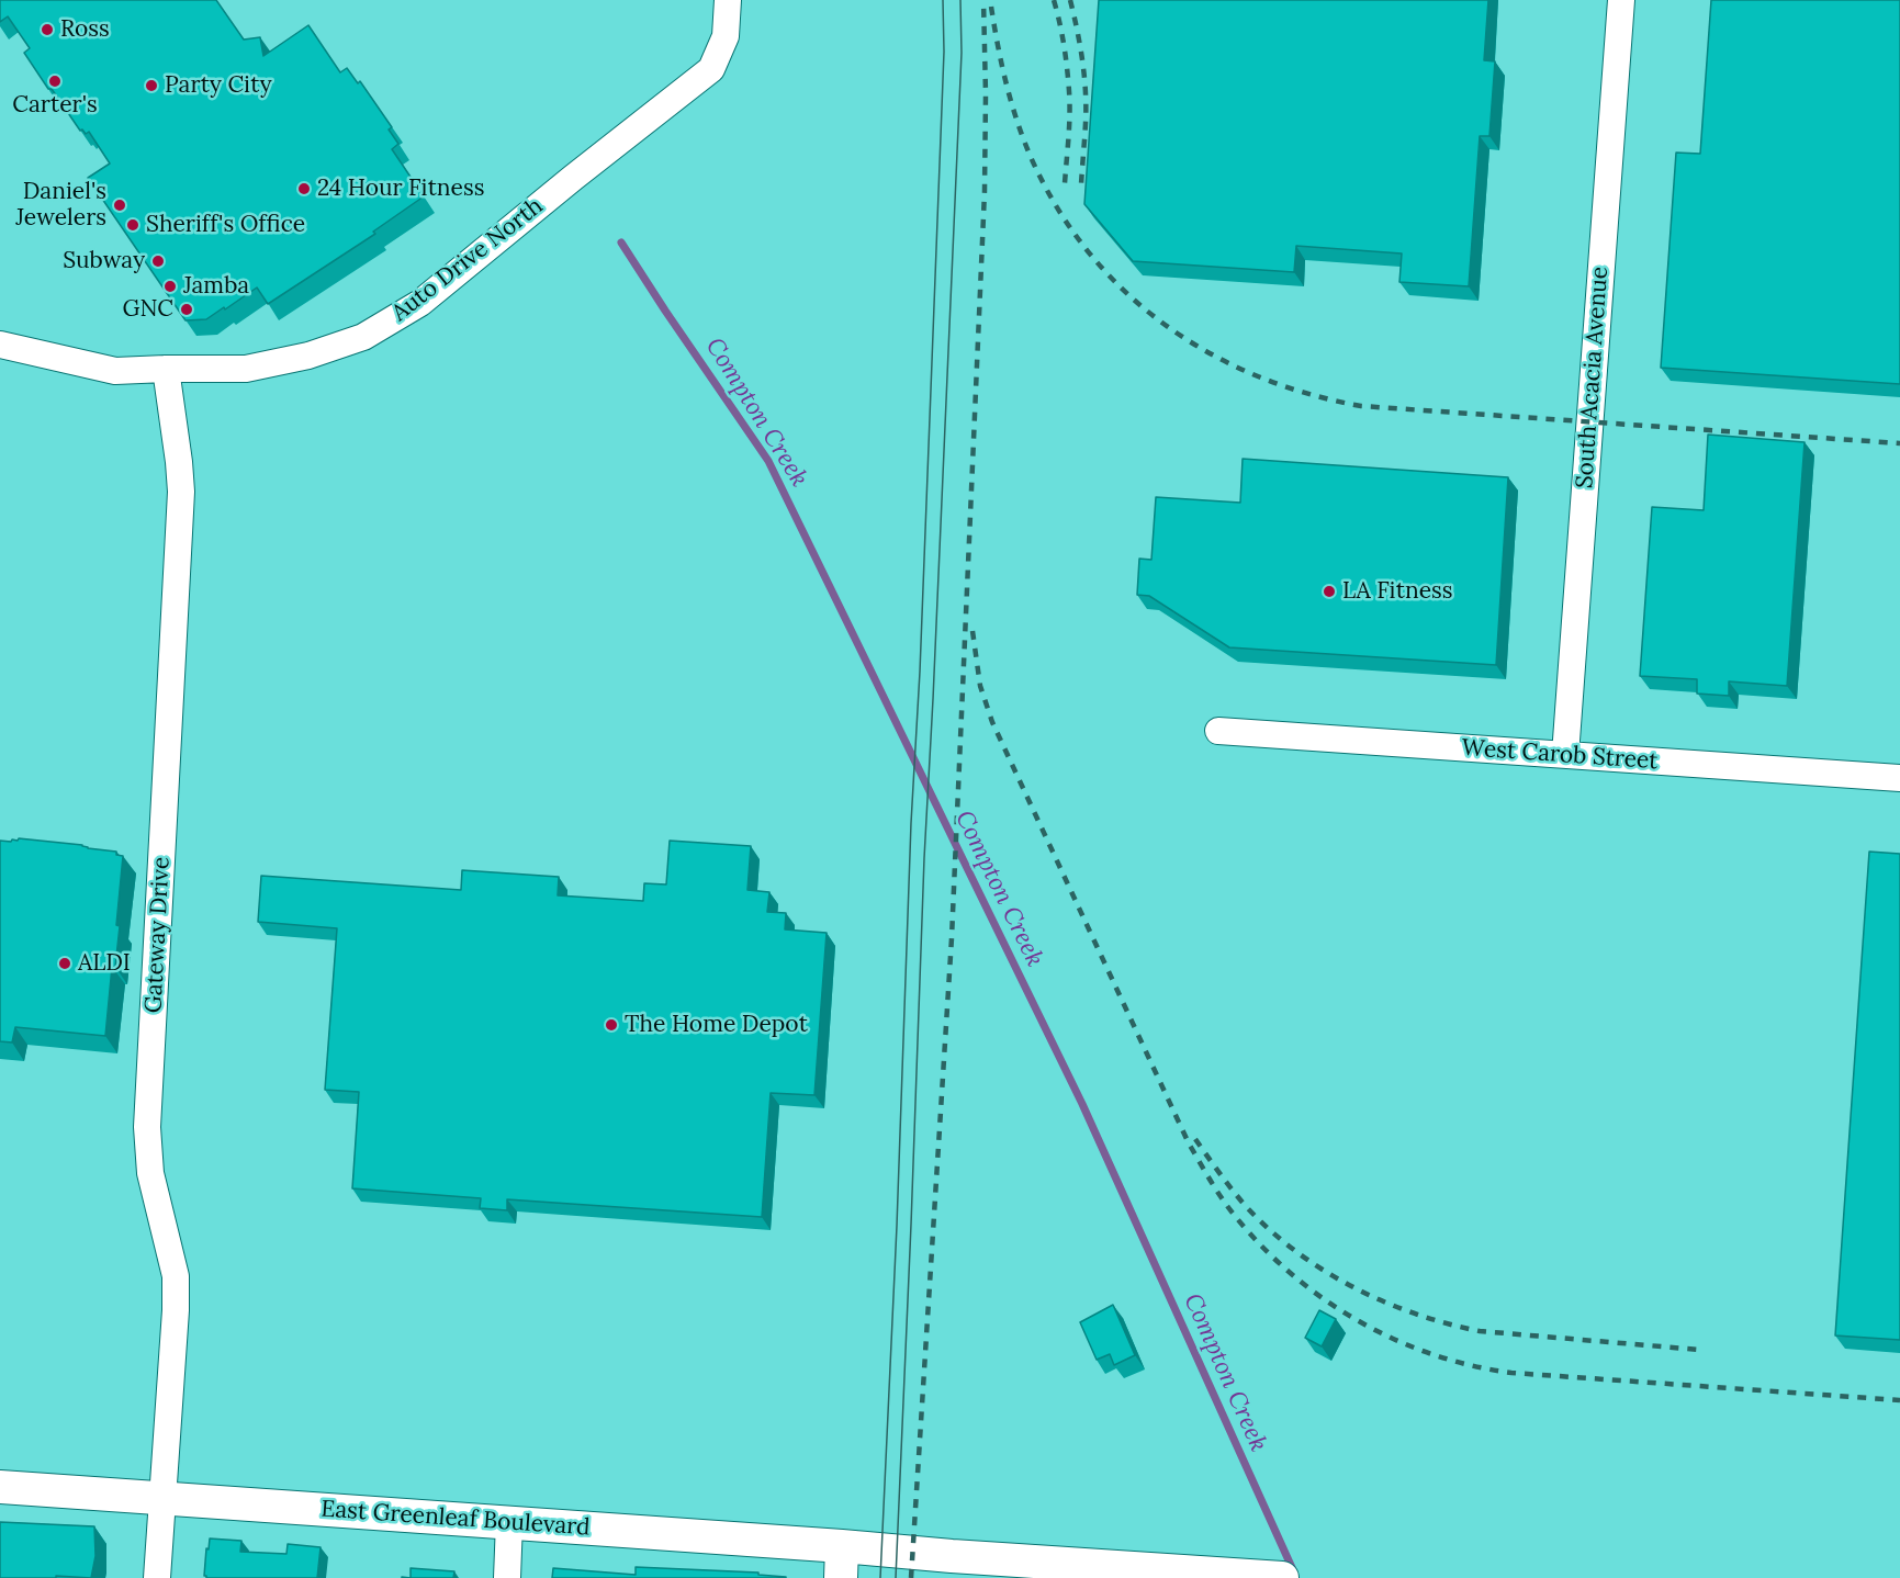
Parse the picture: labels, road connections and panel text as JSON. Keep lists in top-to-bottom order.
{
  "streets": {
    "street": [
      "Auto Drive North",
      "South Acacia Avenue",
      "West Carob Street",
      "Gateway Drive",
      "East Greenleaf Boulevard"
    ]
  },
  "crossings": [
    ["Auto Drive North", "Gateway Drive"],
    ["South Acacia Avenue", "West Carob Street"],
    ["Gateway Drive", "East Greenleaf Boulevard"]
  ],
  "water": ["Compton Creek"],
  "places": [
    "Ross",
    "Carter's",
    "Party City",
    "24 Hour Fitness",
    "Daniel's Jewelers",
    "Sheriff's Office",
    "Subway",
    "Jamba",
    "GNC",
    "LA Fitness",
    "ALDI",
    "The Home Depot"
  ]
}
